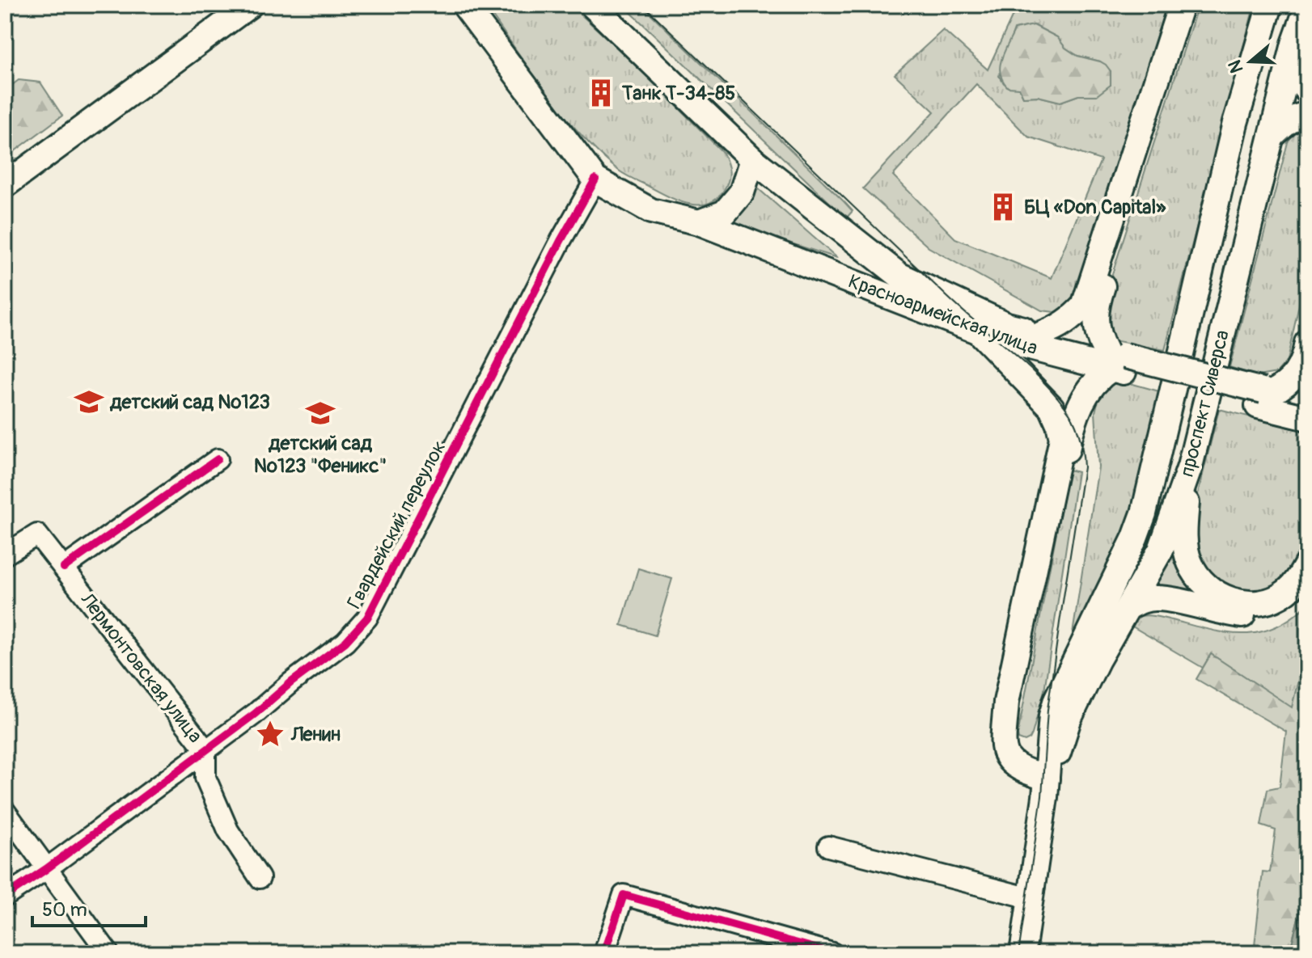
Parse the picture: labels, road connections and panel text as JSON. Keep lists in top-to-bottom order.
{
  "streets": {
    "main road": ["Красноармейская улица", "проспект Сиверса"],
    "street": ["Гвардейский переулок", "Лермонтовская улица"]
  },
  "crossings": [
    ["Красноармейская улица", "Гвардейский переулок"],
    ["Гвардейский переулок", "Лермонтовская улица"]
  ],
  "places": {
    "building": ["Танк Т-34-85", "БЦ «Don Capital»"],
    "school or university": ["детский сад №123", "детский сад №123 \"Феникс\""],
    "place": ["Ленин"]
  },
  "scale_bar": "50 m",
  "north": "left"
}
